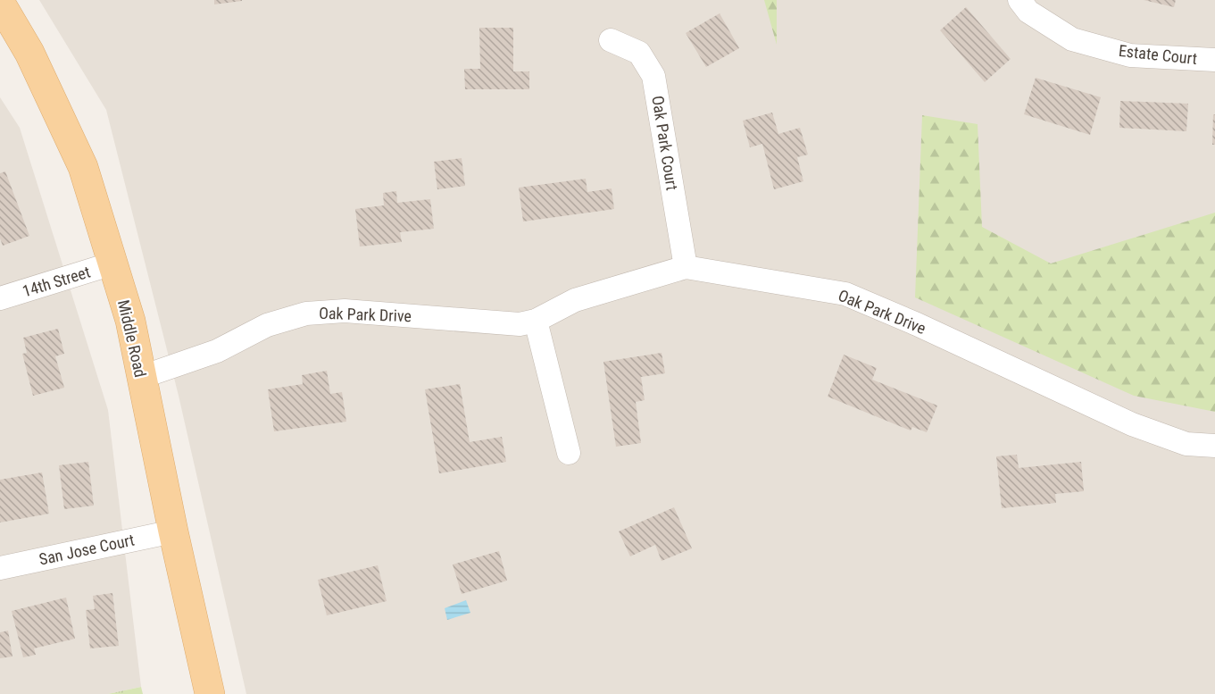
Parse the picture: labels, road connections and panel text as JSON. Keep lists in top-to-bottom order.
{
  "streets": {
    "main road": ["Middle Road"],
    "street": [
      "Estate Court",
      "Oak Park Court",
      "14th Street",
      "Oak Park Drive",
      "San Jose Court"
    ]
  },
  "crossings": [
    ["Oak Park Court", "Oak Park Drive"],
    ["14th Street", "Middle Road"],
    ["Oak Park Drive", "Middle Road"],
    ["Middle Road", "San Jose Court"]
  ]
}
